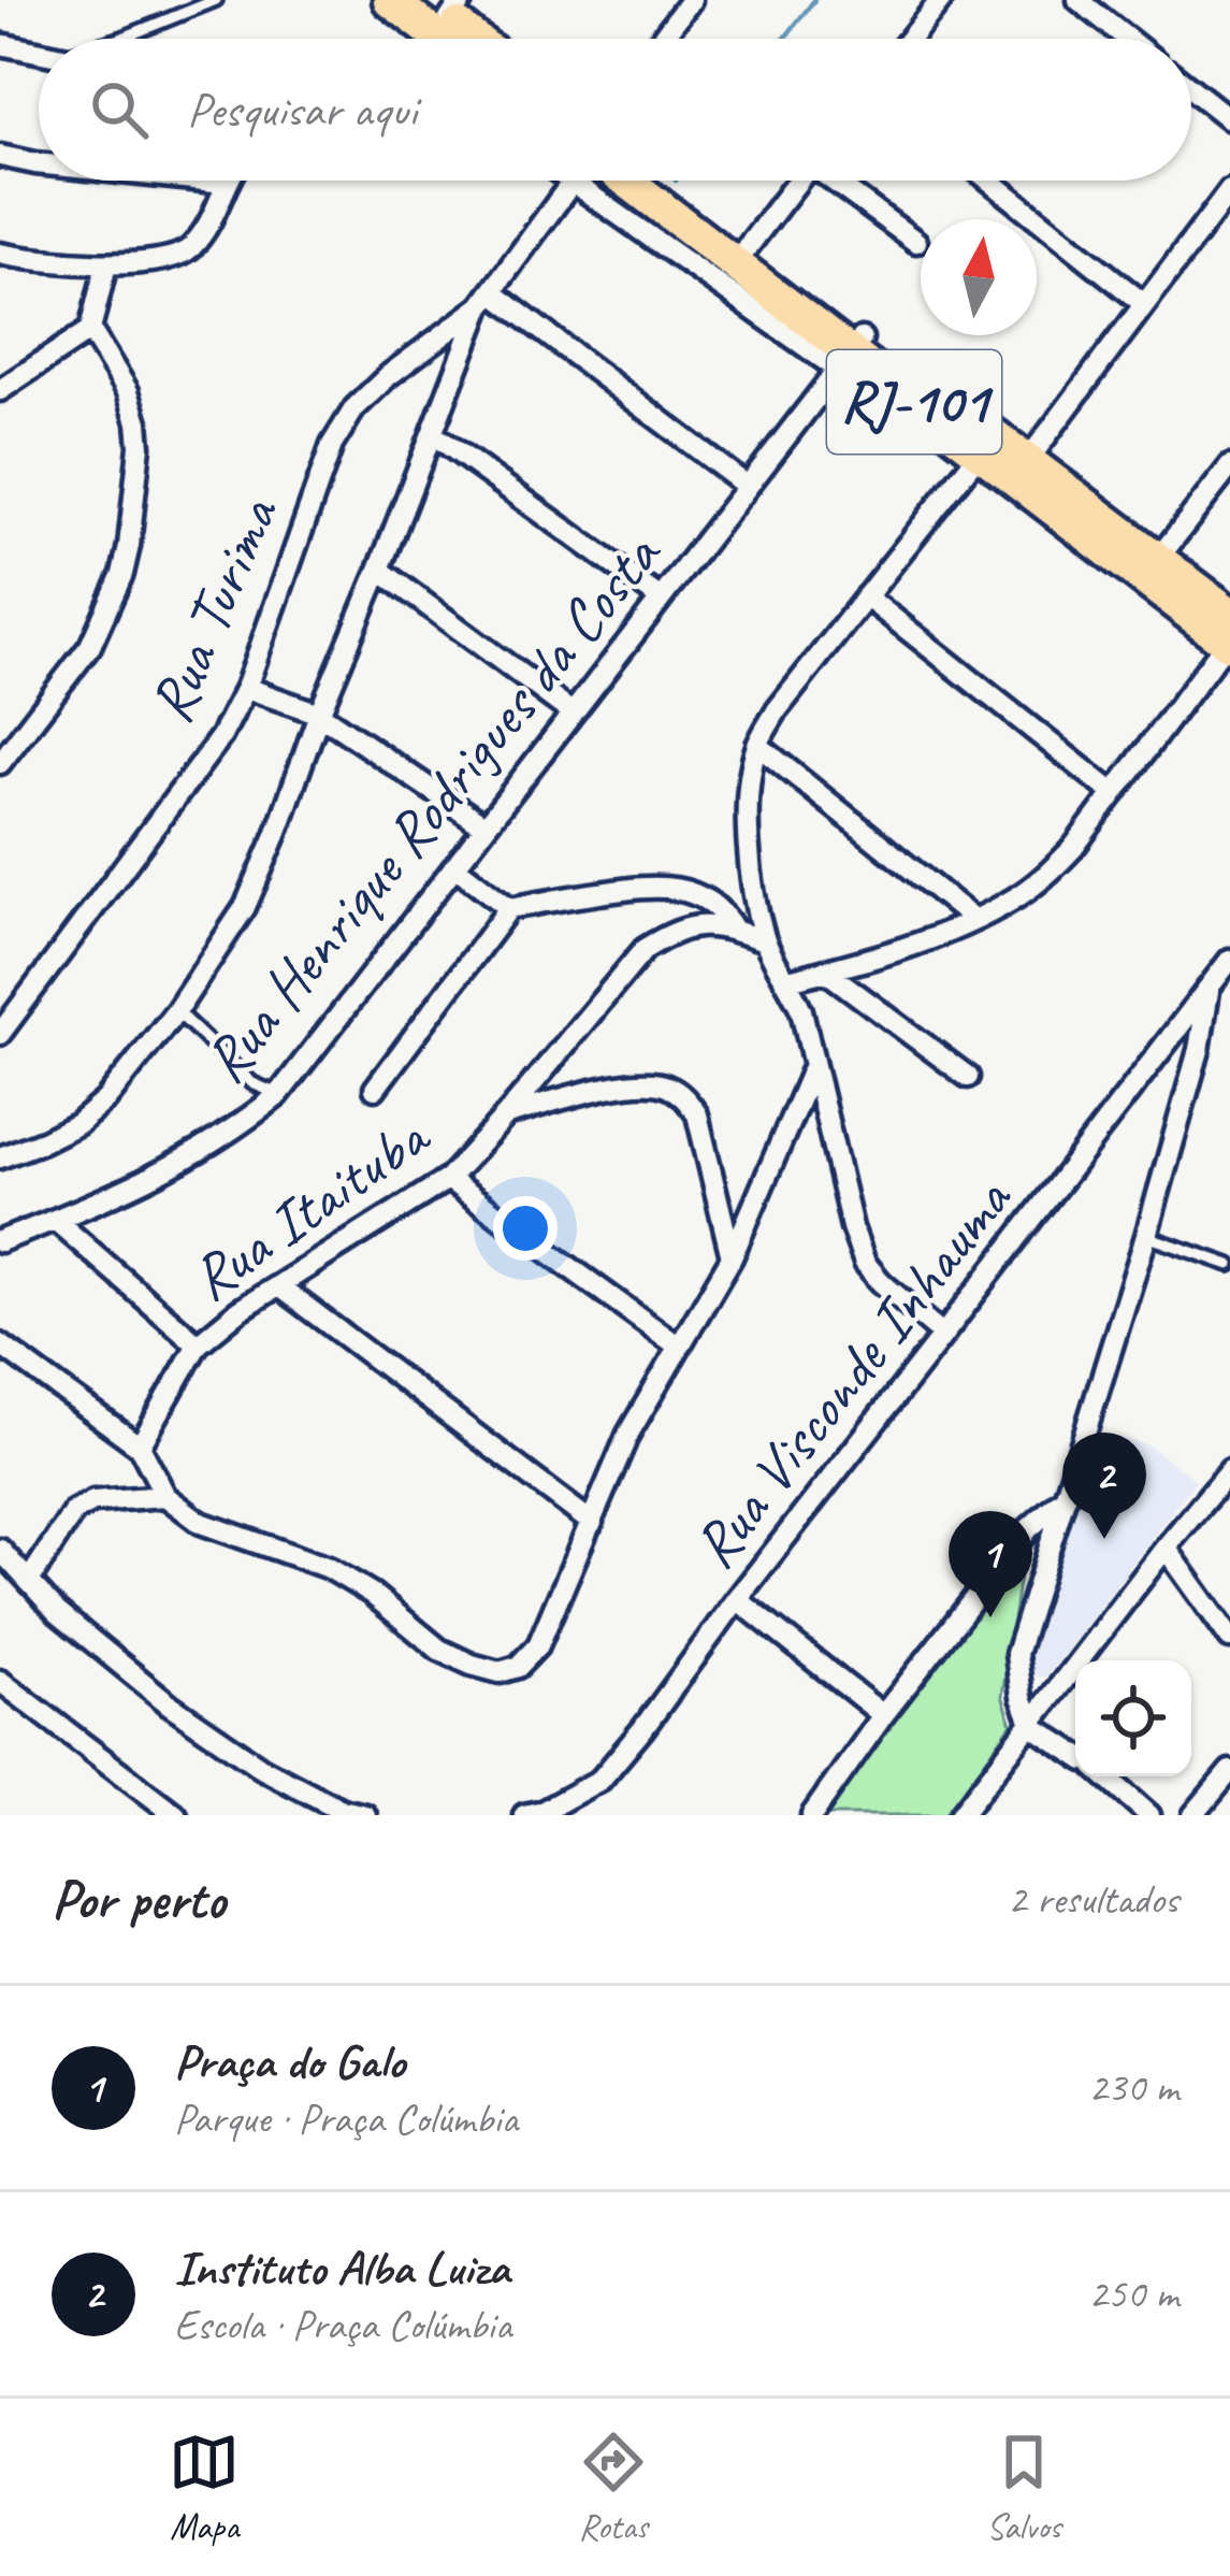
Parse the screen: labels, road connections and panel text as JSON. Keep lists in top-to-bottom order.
{
  "streets": {
    "main road": ["RJ-101"],
    "street": [
      "Rua Turima",
      "Rua Henrique Rodrigues da Costa",
      "Rua Itaituba",
      "Rua Visconde Inhauma"
    ]
  },
  "crossings": [
    ["RJ-101", "Rua Henrique Rodrigues da Costa"]
  ],
  "north": "top",
  "page": {
    "search": "Pesquisar aqui",
    "pins": ["2", "1"],
    "heading": ["Por perto", "2 resultados"],
    "list": [
      {
        "mark": "1",
        "name": "Praça do Galo",
        "note": "Parque · Praça Colúmbia",
        "value": "230 m"
      },
      {
        "mark": "2",
        "name": "Instituto Alba Luiza",
        "note": "Escola · Praça Colúmbia",
        "value": "250 m"
      }
    ],
    "nav": ["Mapa", "Rotas", "Salvos"]
  }
}
